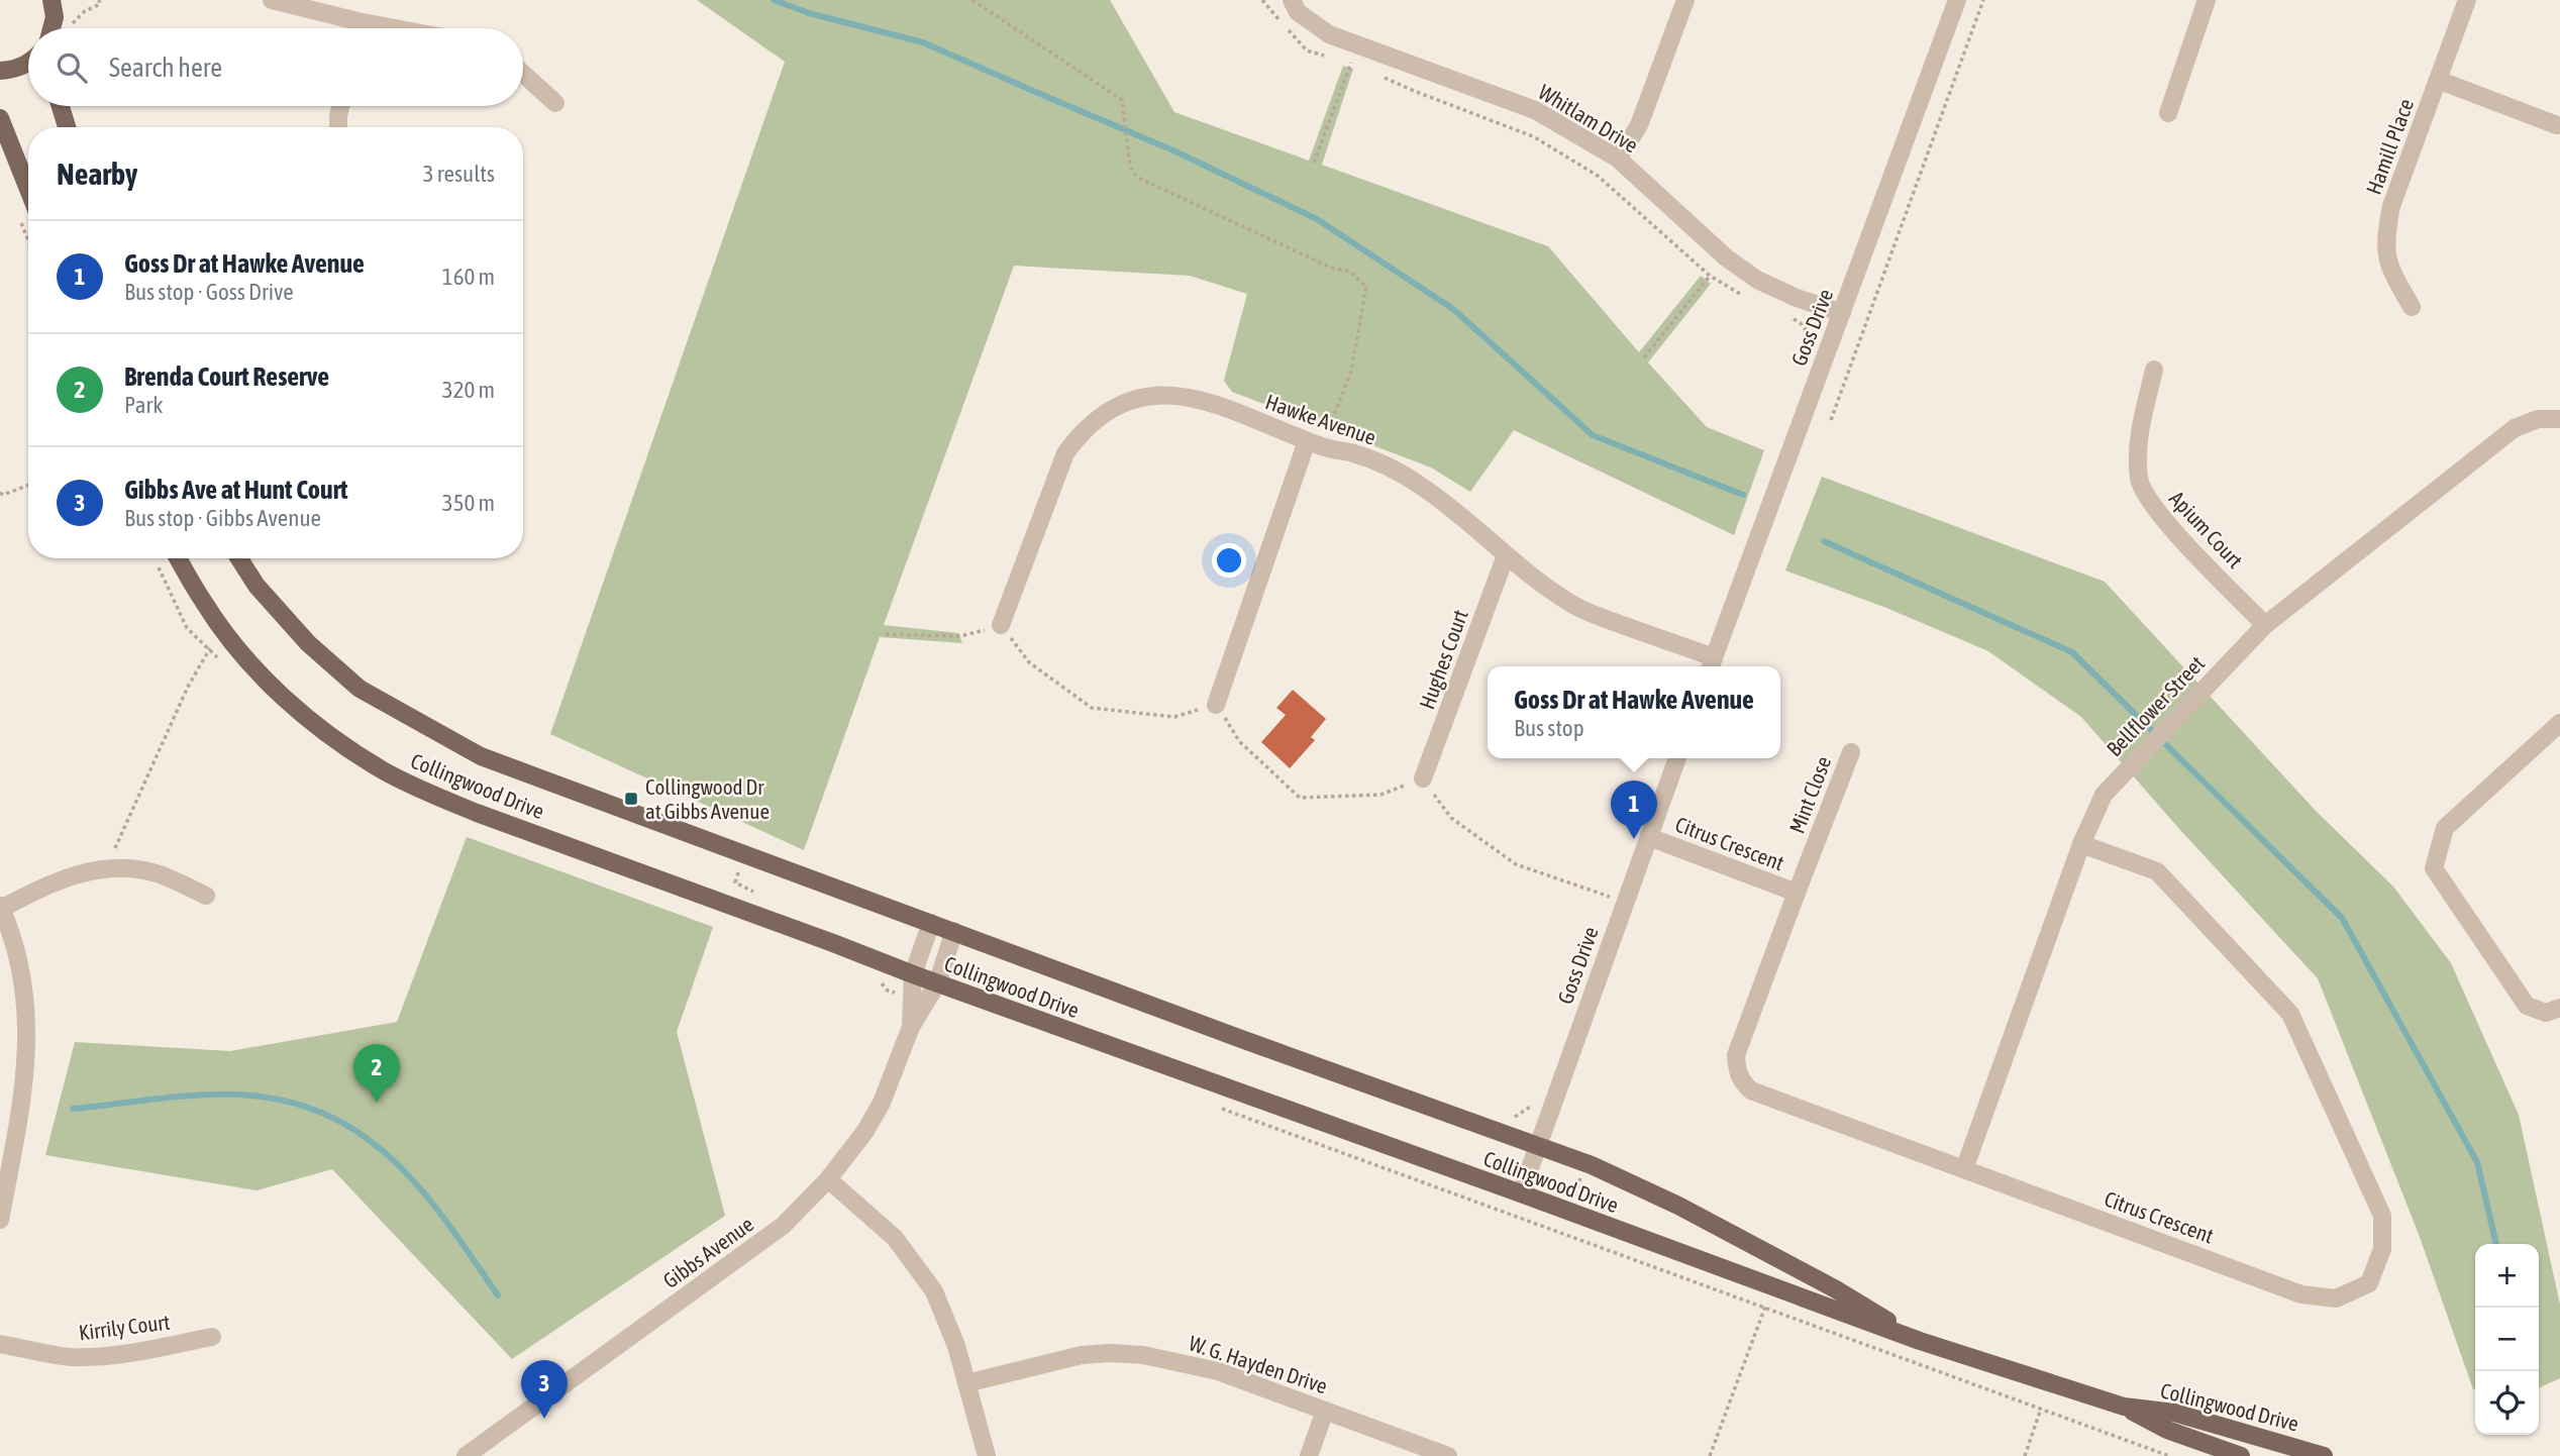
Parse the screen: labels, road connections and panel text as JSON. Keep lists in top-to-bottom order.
{
  "streets": {
    "main road": ["Collingwood Drive"],
    "street": [
      "Whitlam Drive",
      "Hamill Place",
      "Goss Drive",
      "Hawke Avenue",
      "Apium Court",
      "Hughes Court",
      "Bellflower Street",
      "Mint Close",
      "Citrus Crescent",
      "Gibbs Avenue",
      "Kirrily Court",
      "W. G. Hayden Drive"
    ]
  },
  "crossings": [
    ["Whitlam Drive", "Goss Drive"],
    ["Goss Drive", "Hawke Avenue"],
    ["Goss Drive", "Collingwood Drive"],
    ["Goss Drive", "Citrus Crescent"],
    ["Hawke Avenue", "Hughes Court"],
    ["Apium Court", "Bellflower Street"],
    ["Bellflower Street", "Citrus Crescent"],
    ["Collingwood Drive", "Gibbs Avenue"],
    ["Mint Close", "Citrus Crescent"]
  ],
  "places": {
    "transit": ["Collingwood Dr at Gibbs Avenue"]
  },
  "page": {
    "search": "Search here",
    "heading": ["Nearby", "3 results"],
    "list": [
      {
        "mark": "1",
        "name": "Goss Dr at Hawke Avenue",
        "note": "Bus stop · Goss Drive",
        "value": "160 m"
      },
      {
        "mark": "2",
        "name": "Brenda Court Reserve",
        "note": "Park",
        "value": "320 m"
      },
      {
        "mark": "3",
        "name": "Gibbs Ave at Hunt Court",
        "note": "Bus stop · Gibbs Avenue",
        "value": "350 m"
      }
    ],
    "popup": ["Goss Dr at Hawke Avenue", "Bus stop"],
    "pins": ["1", "2", "3"],
    "map_buttons": ["+", "−"]
  }
}
